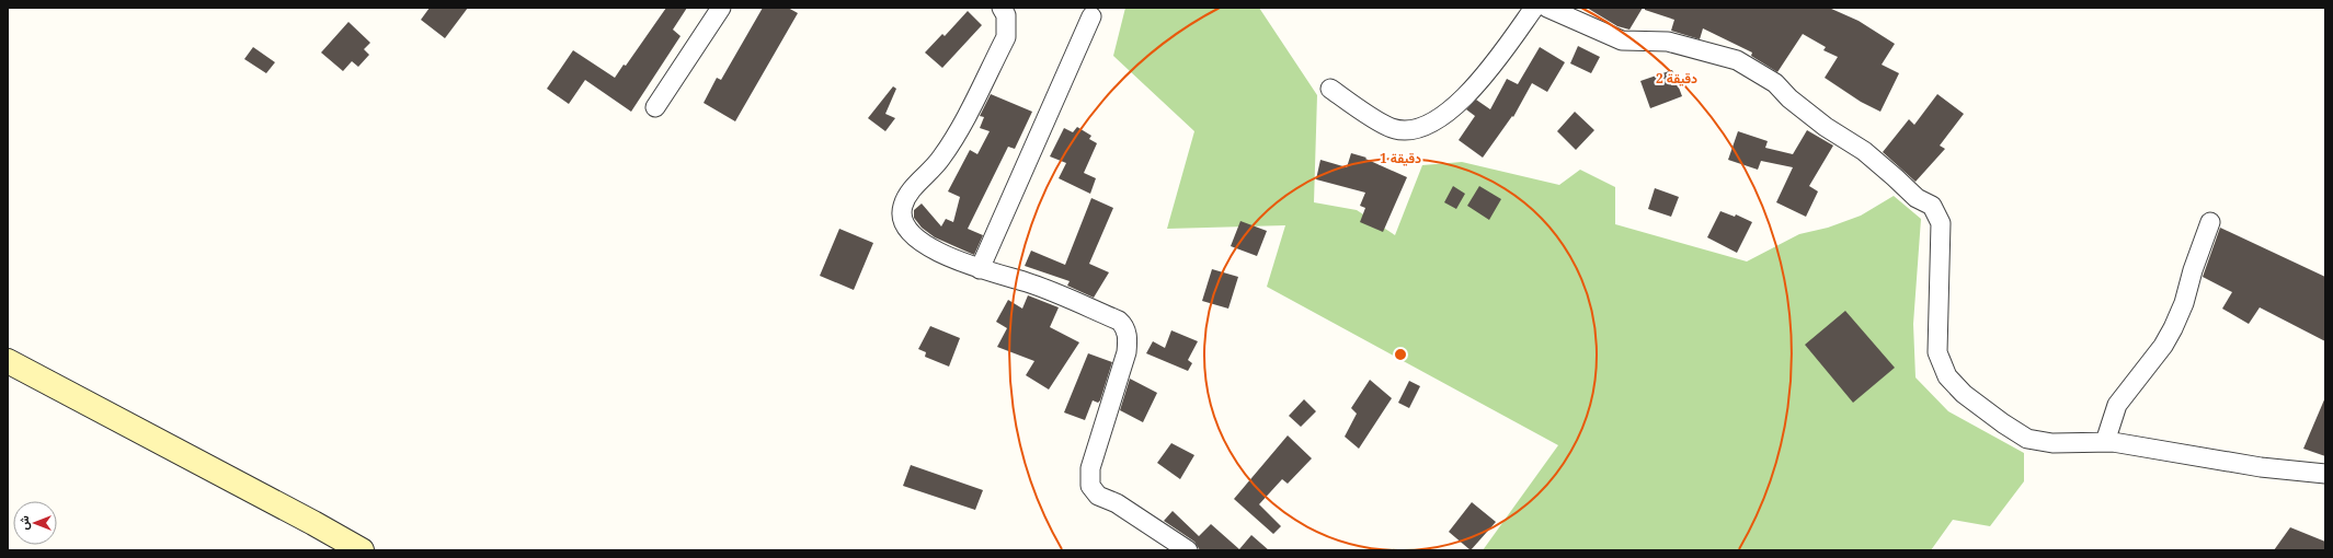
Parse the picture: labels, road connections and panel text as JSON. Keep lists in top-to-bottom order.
{
  "north": "left",
  "rings": ["2 دقيقة", "1 دقيقة"]
}
